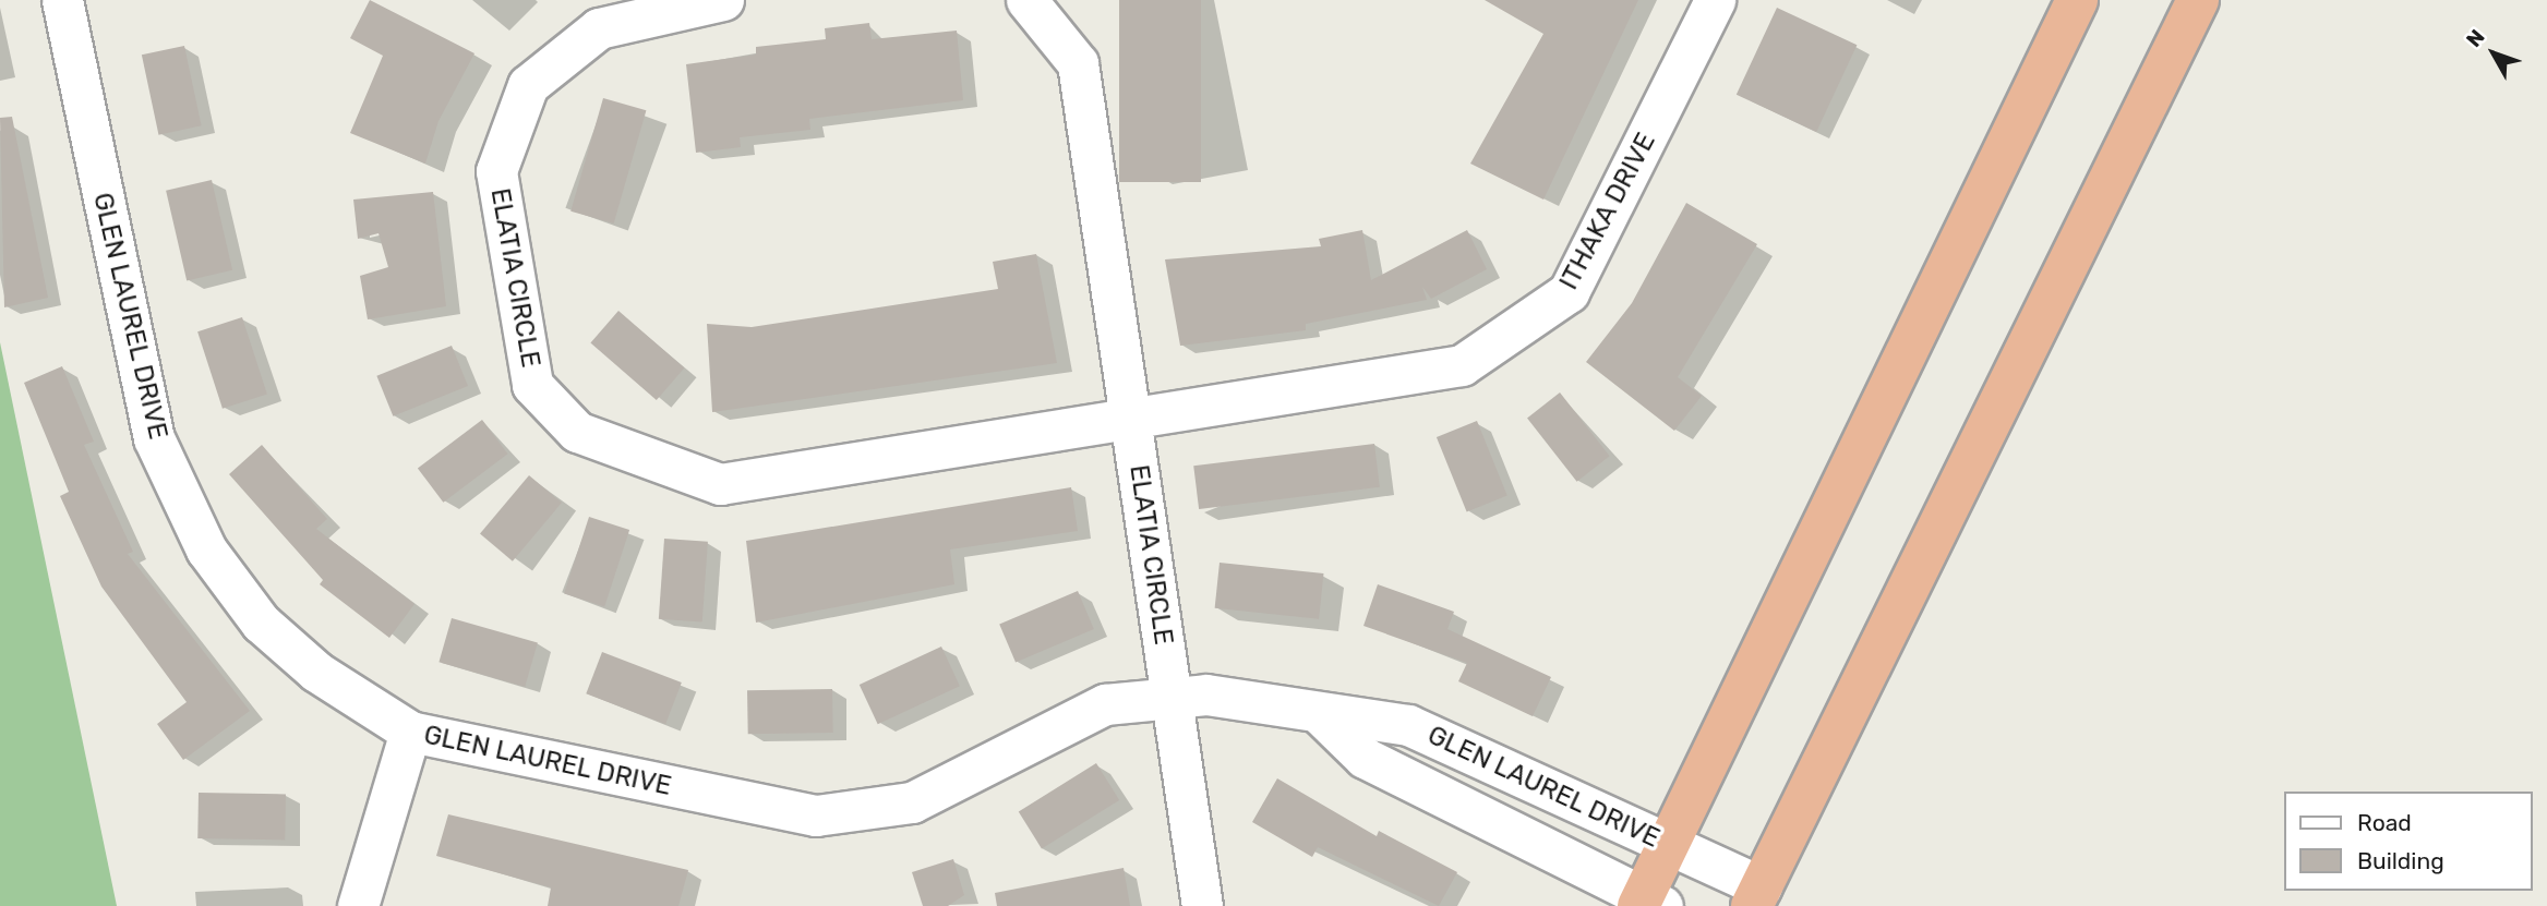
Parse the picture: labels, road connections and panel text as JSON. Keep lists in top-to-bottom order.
{
  "streets": {
    "street": ["ITHAKA DRIVE", "ELATIA CIRCLE", "GLEN LAUREL DRIVE"]
  },
  "crossings": [
    ["ITHAKA DRIVE", "ELATIA CIRCLE"],
    ["ELATIA CIRCLE", "GLEN LAUREL DRIVE"]
  ],
  "legend": ["Road", "Building"],
  "north": "top left"
}
